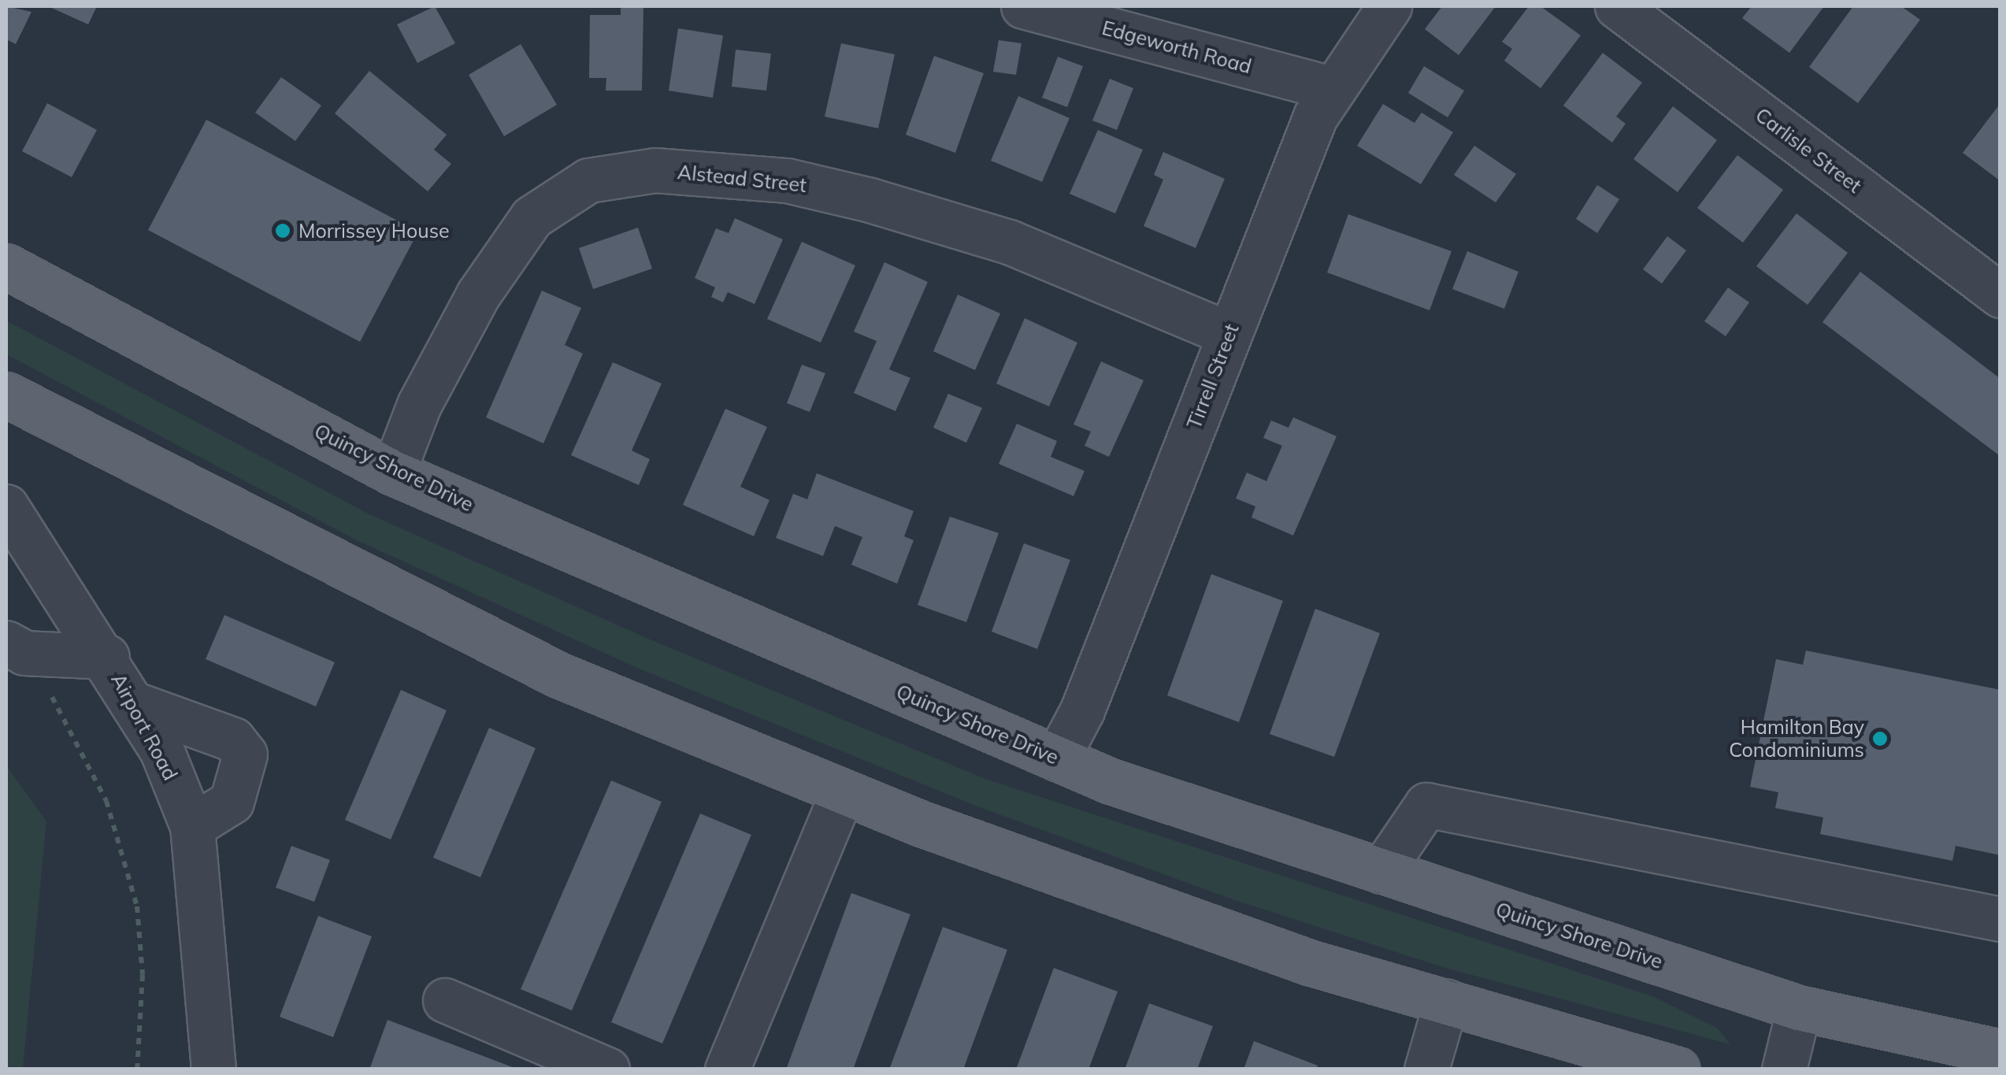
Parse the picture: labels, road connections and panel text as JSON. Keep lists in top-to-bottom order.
{
  "streets": {
    "main road": ["Quincy Shore Drive"],
    "street": [
      "Edgeworth Road",
      "Carlisle Street",
      "Alstead Street",
      "Tirrell Street",
      "Airport Road"
    ]
  },
  "crossings": [
    ["Edgeworth Road", "Tirrell Street"],
    ["Alstead Street", "Tirrell Street"],
    ["Alstead Street", "Quincy Shore Drive"],
    ["Tirrell Street", "Quincy Shore Drive"]
  ],
  "places": ["Morrissey House", "Hamilton Bay Condominiums"]
}
